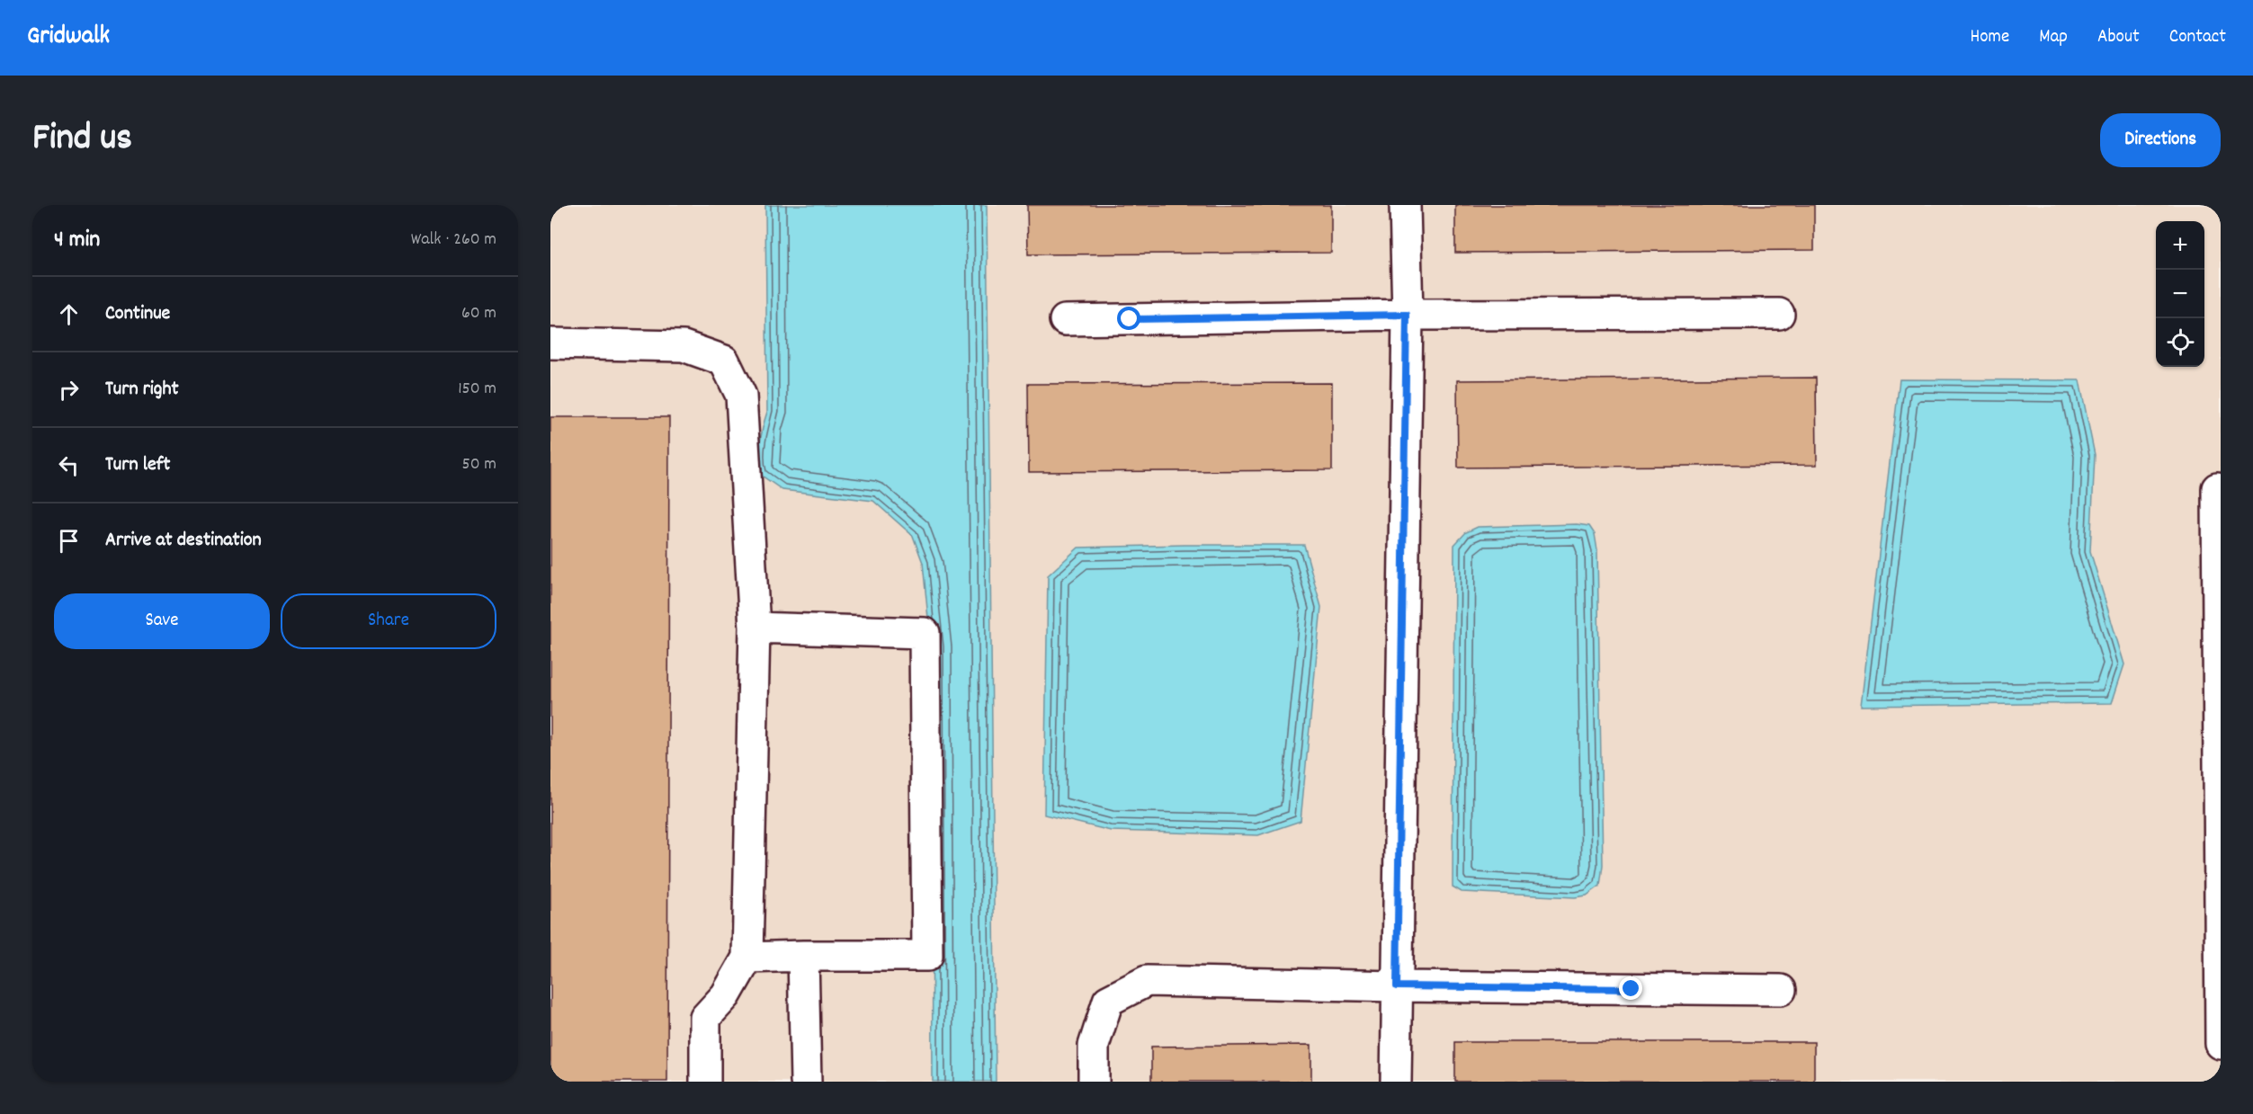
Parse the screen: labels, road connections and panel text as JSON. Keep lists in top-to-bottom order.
{
  "page": {
    "header": "Gridwalk",
    "nav": [
      "Home",
      "Map",
      "About",
      "Contact"
    ],
    "title": "Find us",
    "buttons": [
      "Directions",
      ["Save", "Share"]
    ],
    "heading": ["4 min", "Walk · 260 m"],
    "map_buttons": ["+", "−"],
    "list": [
      ["Continue", "60 m"],
      ["Turn right", "150 m"],
      ["Turn left", "50 m"],
      "Arrive at destination"
    ]
  }
}
